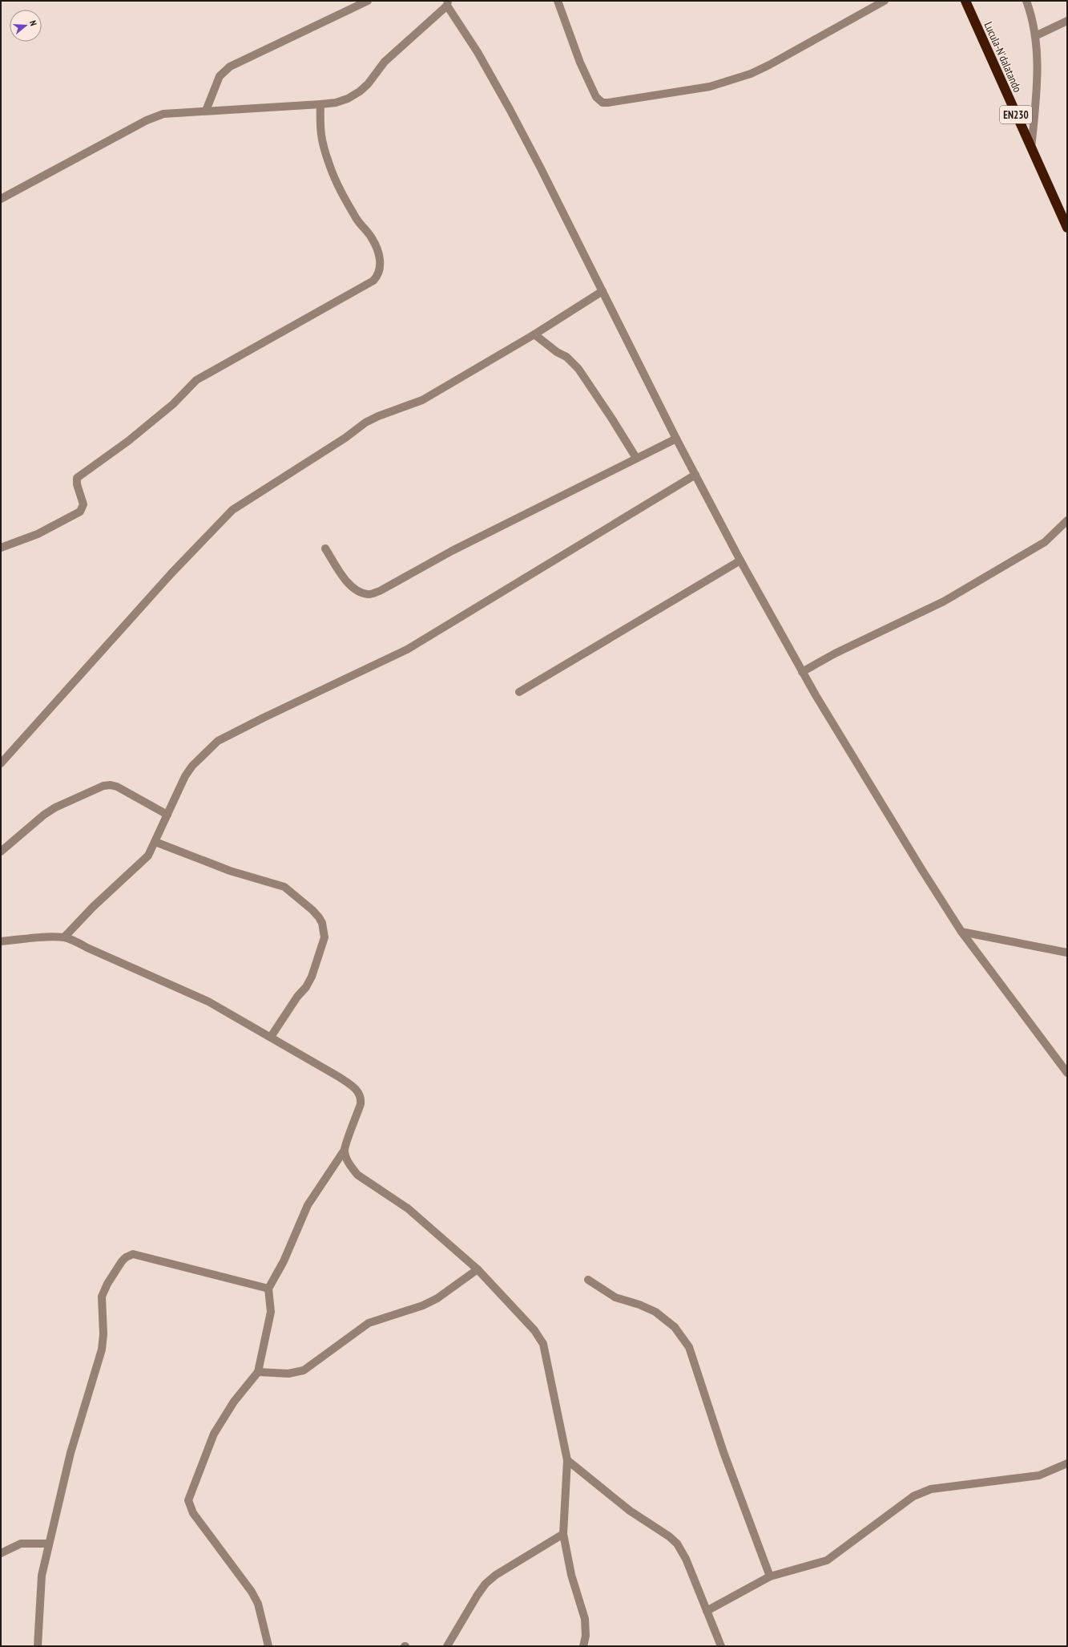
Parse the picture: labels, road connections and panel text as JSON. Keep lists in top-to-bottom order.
{
  "streets": {
    "highway": ["Lucula-N'dalatando", "EN230"]
  },
  "north": "right"
}
